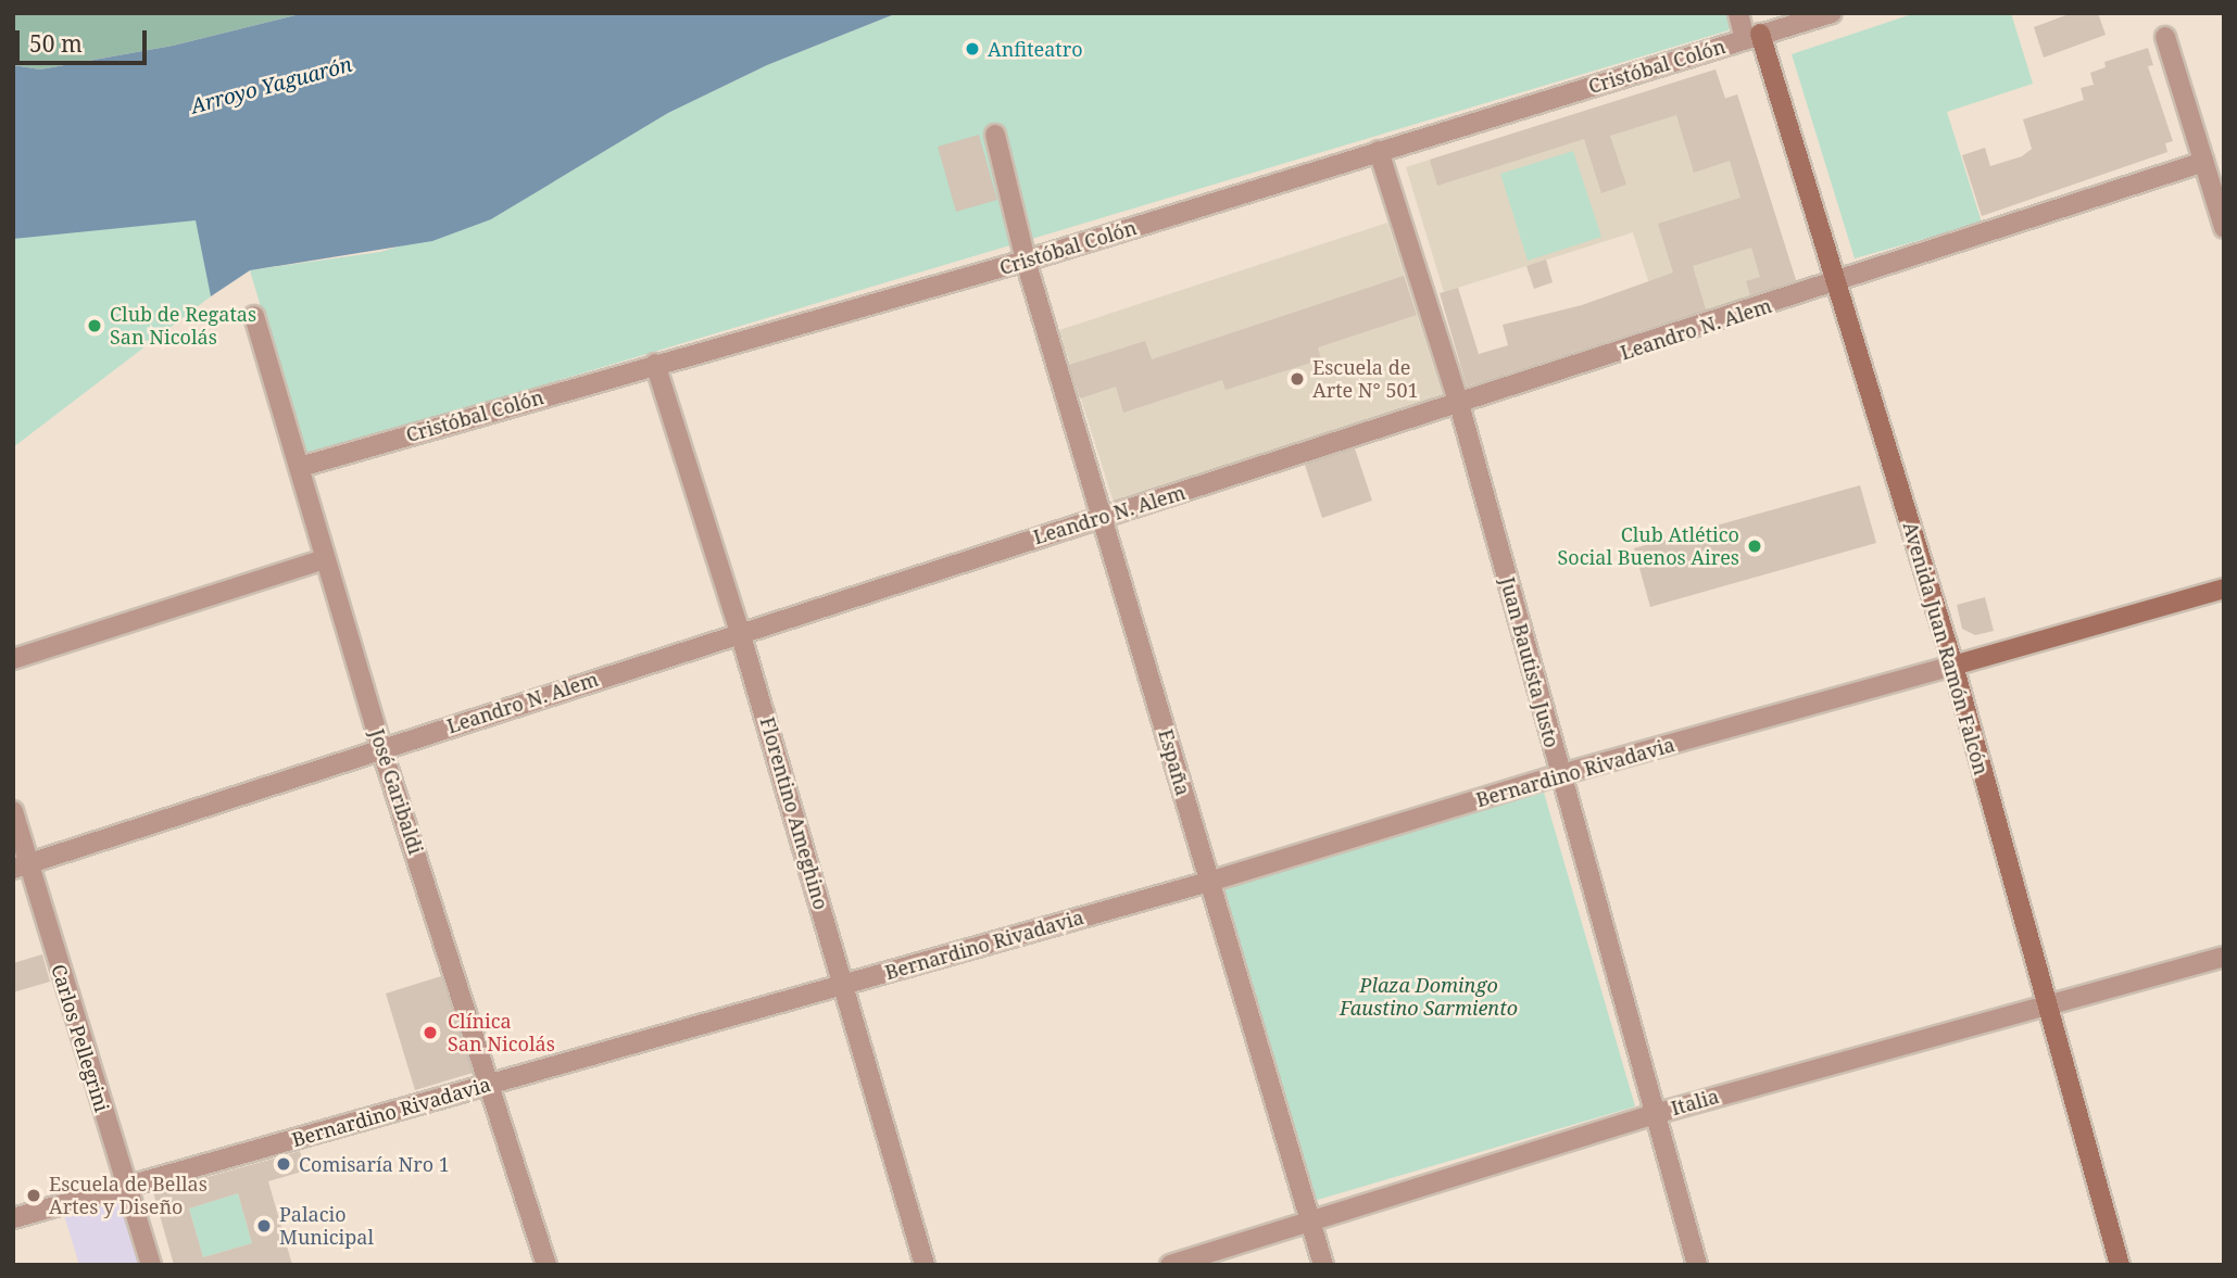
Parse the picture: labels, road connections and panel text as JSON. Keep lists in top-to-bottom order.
{
  "streets": {
    "main road": ["Avenida Juan Ramón Falcón"],
    "street": [
      "Cristóbal Colón",
      "Leandro N. Alem",
      "Juan Bautista Justo",
      "España",
      "Bernardino Rivadavia",
      "José Garibaldi",
      "Florentino Ameghino",
      "Carlos Pellegrini",
      "Italia"
    ]
  },
  "crossings": [
    ["Cristóbal Colón", "Avenida Juan Ramón Falcón"],
    ["Cristóbal Colón", "Juan Bautista Justo"],
    ["Cristóbal Colón", "España"],
    ["Cristóbal Colón", "José Garibaldi"],
    ["Cristóbal Colón", "Florentino Ameghino"],
    ["Leandro N. Alem", "Avenida Juan Ramón Falcón"],
    ["Leandro N. Alem", "Juan Bautista Justo"],
    ["Leandro N. Alem", "España"],
    ["Leandro N. Alem", "José Garibaldi"],
    ["Leandro N. Alem", "Florentino Ameghino"],
    ["Leandro N. Alem", "Carlos Pellegrini"],
    ["Avenida Juan Ramón Falcón", "Bernardino Rivadavia"],
    ["Avenida Juan Ramón Falcón", "Italia"],
    ["Juan Bautista Justo", "Bernardino Rivadavia"],
    ["Juan Bautista Justo", "Italia"],
    ["España", "Bernardino Rivadavia"],
    ["España", "Italia"],
    ["Bernardino Rivadavia", "José Garibaldi"],
    ["Bernardino Rivadavia", "Florentino Ameghino"],
    ["Bernardino Rivadavia", "Carlos Pellegrini"]
  ],
  "water": ["Arroyo Yaguarón"],
  "parks": ["Plaza Domingo Faustino Sarmiento"],
  "places": [
    "Anfiteatro",
    "Club de Regatas San Nicolás",
    "Escuela de Arte N° 501",
    "Club Atlético Social Buenos Aires",
    "Clínica San Nicolás",
    "Comisaría Nro 1",
    "Escuela de Bellas Artes y Diseño",
    "Palacio Municipal"
  ],
  "scale_bar": "50 m"
}
